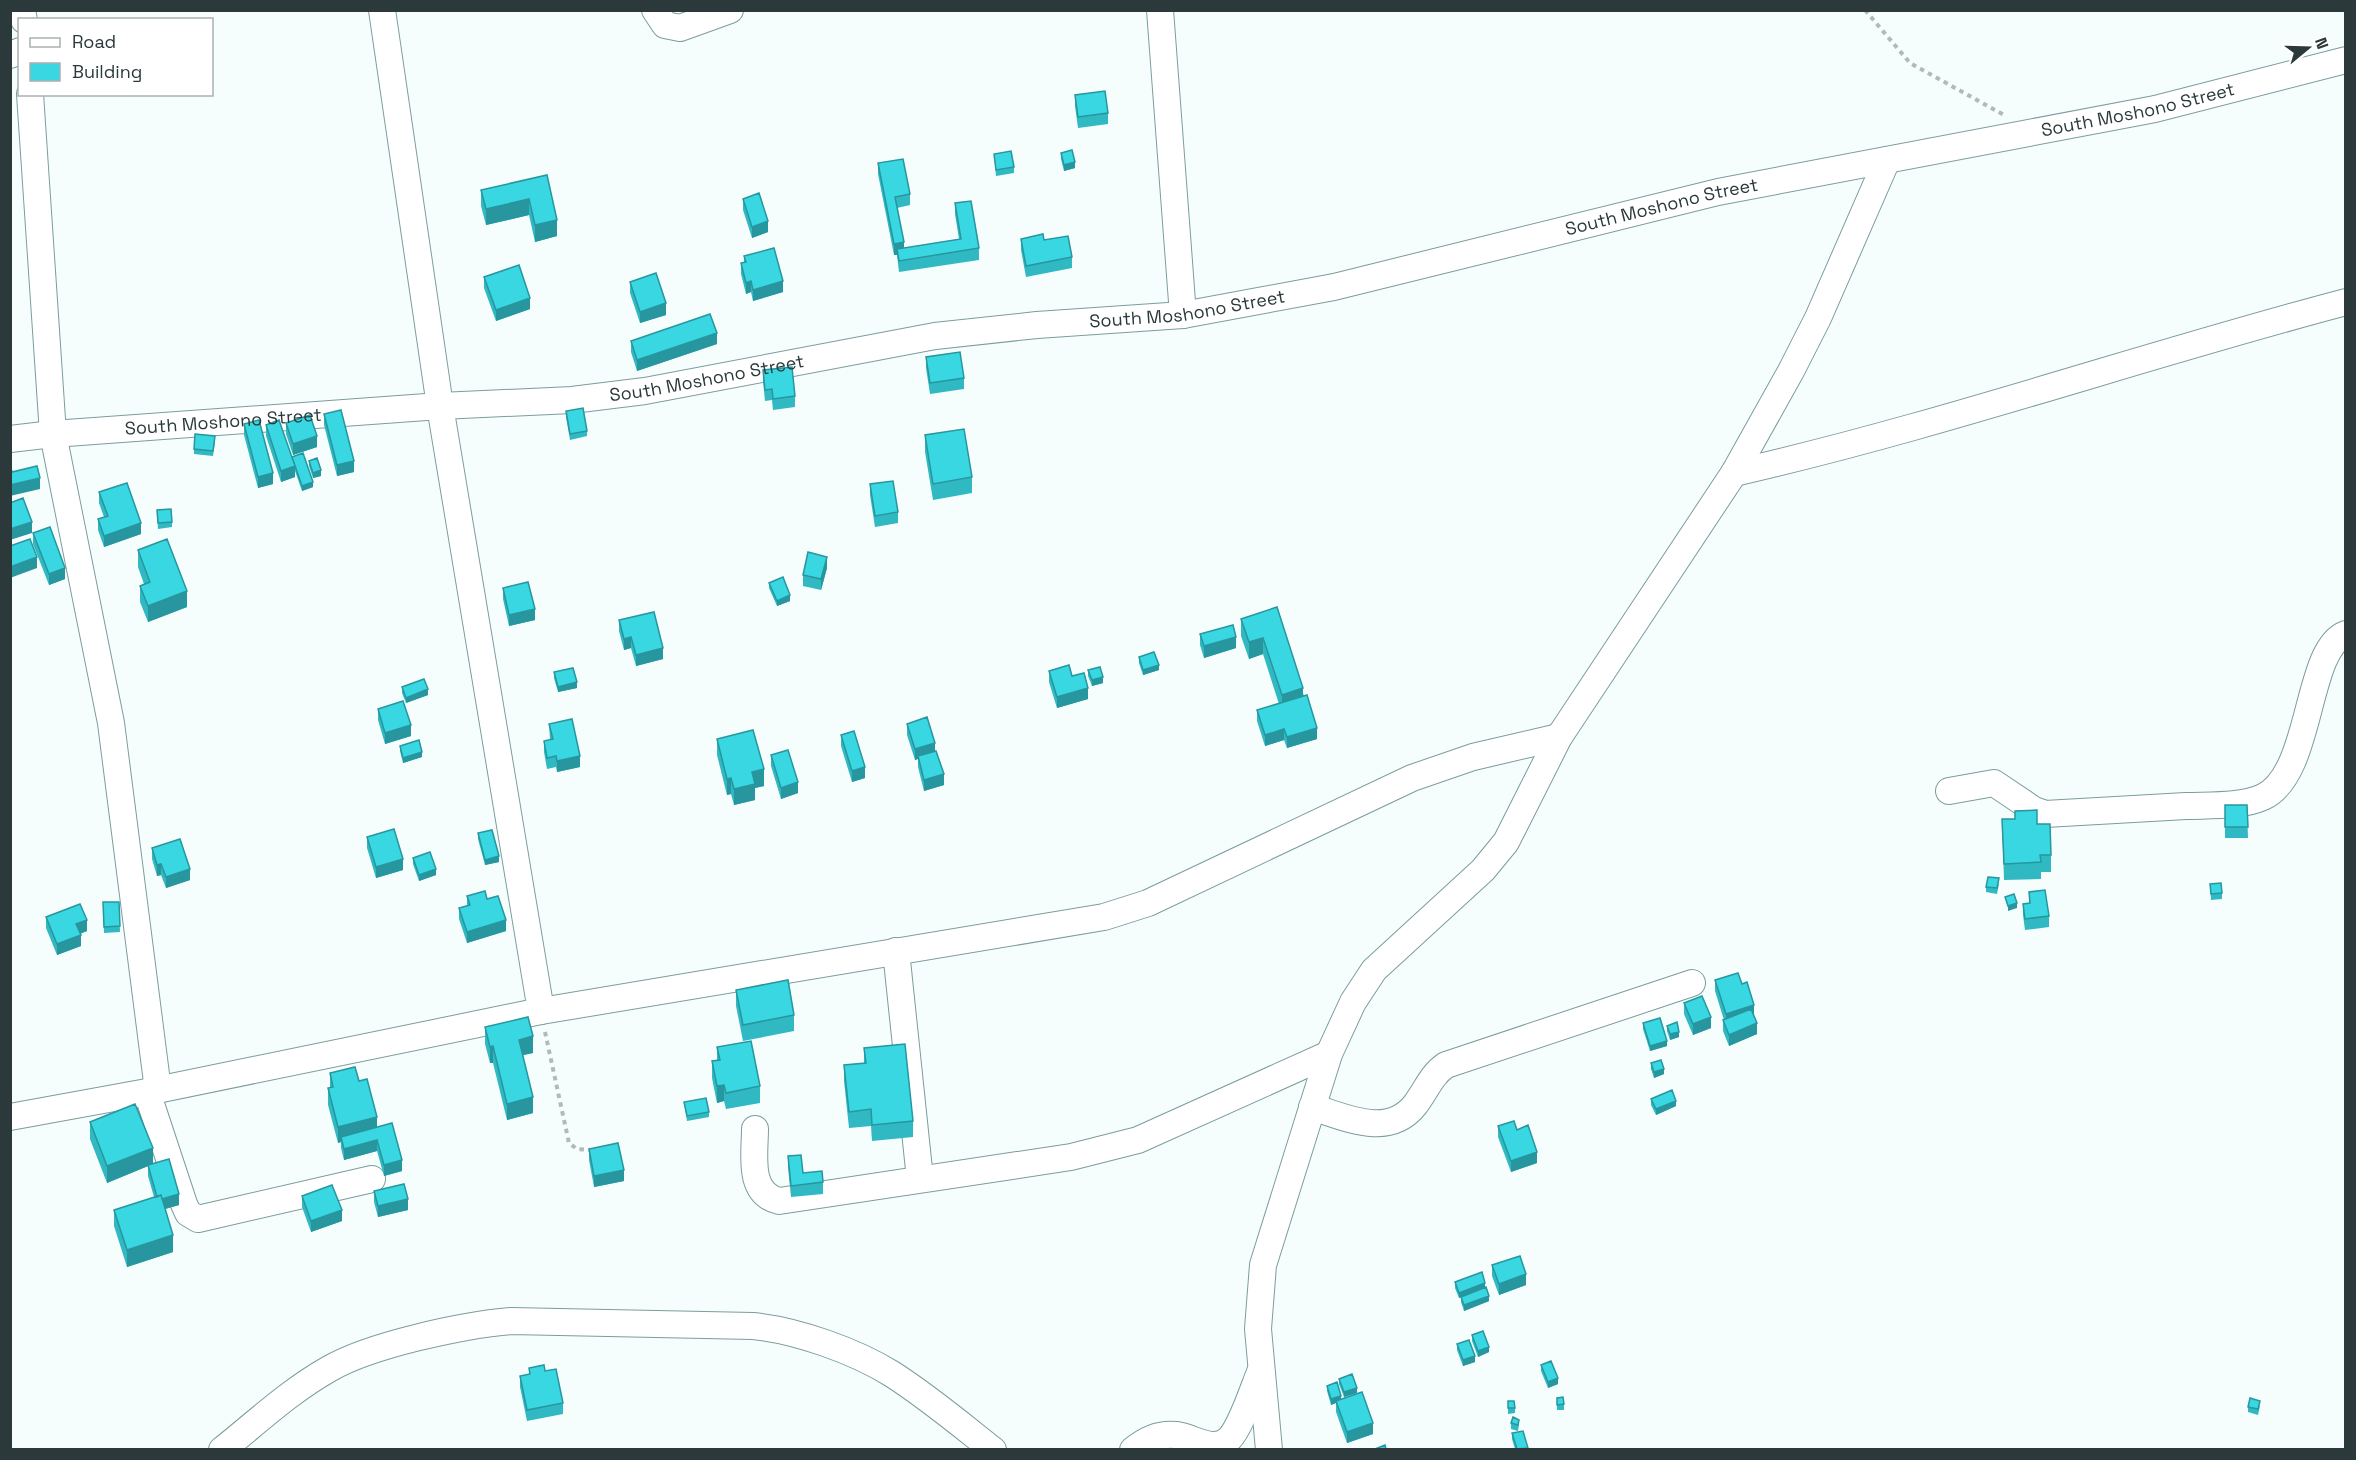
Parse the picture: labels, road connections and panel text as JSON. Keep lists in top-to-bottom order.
{
  "streets": {
    "street": ["South Moshono Street"]
  },
  "legend": ["Road", "Building"],
  "north": "right"
}
